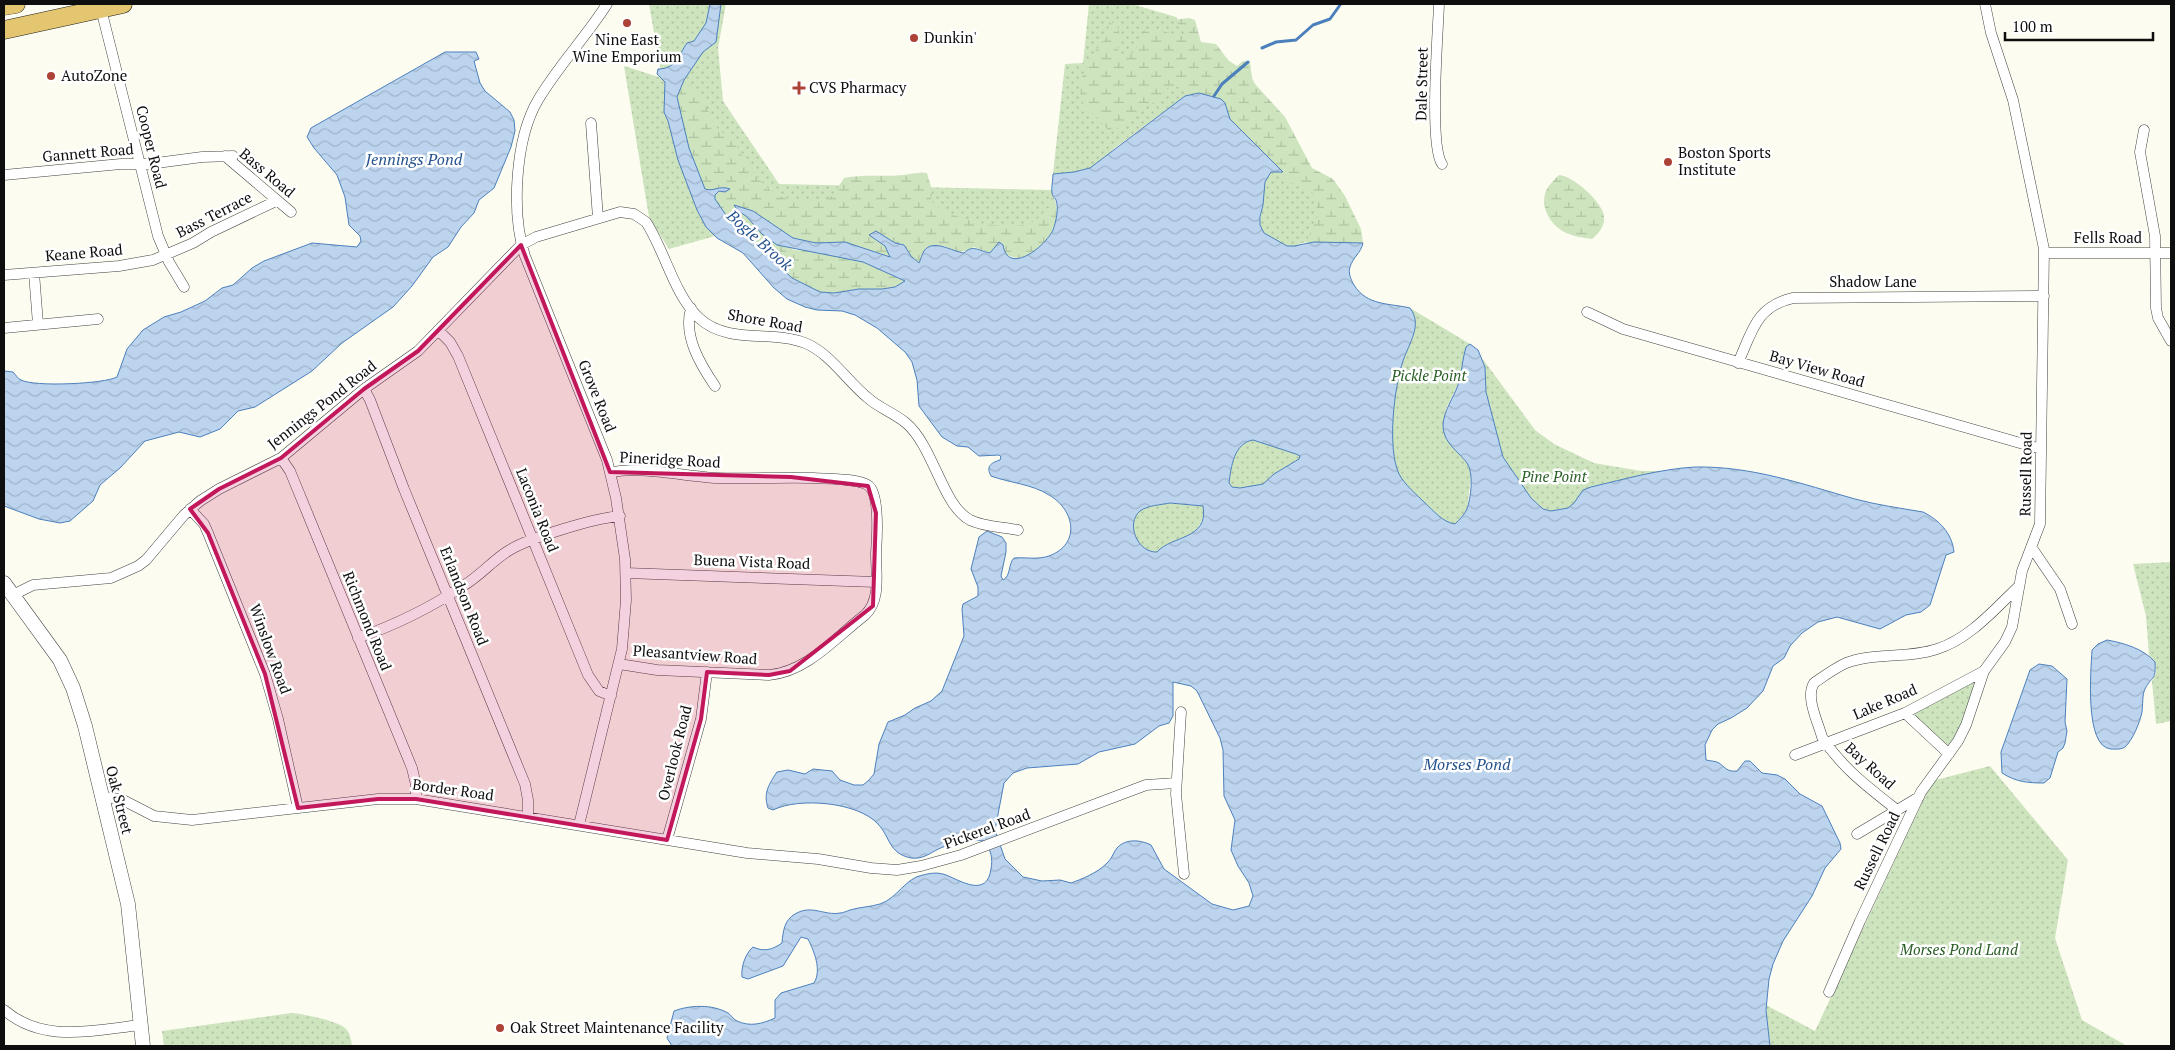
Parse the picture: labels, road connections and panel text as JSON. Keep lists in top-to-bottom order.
{
  "streets": {
    "street": [
      "Dale Street",
      "Cooper Road",
      "Gannett Road",
      "Bass Road",
      "Bass Terrace",
      "Fells Road",
      "Keane Road",
      "Shadow Lane",
      "Shore Road",
      "Bay View Road",
      "Grove Road",
      "Jennings Pond Road",
      "Pineridge Road",
      "Russell Road",
      "Laconia Road",
      "Buena Vista Road",
      "Erlandson Road",
      "Richmond Road",
      "Winslow Road",
      "Pleasantview Road",
      "Lake Road",
      "Overlook Road",
      "Bay Road",
      "Border Road",
      "Oak Street",
      "Pickerel Road"
    ]
  },
  "crossings": [
    ["Cooper Road", "Gannett Road"],
    ["Cooper Road", "Bass Terrace"],
    ["Cooper Road", "Keane Road"],
    ["Gannett Road", "Bass Road"],
    ["Bass Road", "Bass Terrace"],
    ["Bass Terrace", "Keane Road"],
    ["Fells Road", "Russell Road"],
    ["Shadow Lane", "Bay View Road"],
    ["Shadow Lane", "Russell Road"],
    ["Shore Road", "Grove Road"],
    ["Shore Road", "Jennings Pond Road"],
    ["Bay View Road", "Russell Road"],
    ["Grove Road", "Jennings Pond Road"],
    ["Grove Road", "Pineridge Road"],
    ["Grove Road", "Laconia Road"],
    ["Grove Road", "Buena Vista Road"],
    ["Grove Road", "Pleasantview Road"],
    ["Grove Road", "Border Road"],
    ["Jennings Pond Road", "Laconia Road"],
    ["Jennings Pond Road", "Erlandson Road"],
    ["Jennings Pond Road", "Richmond Road"],
    ["Jennings Pond Road", "Winslow Road"],
    ["Jennings Pond Road", "Oak Street"],
    ["Pineridge Road", "Buena Vista Road"],
    ["Pineridge Road", "Pleasantview Road"],
    ["Russell Road", "Lake Road"],
    ["Russell Road", "Bay Road"],
    ["Buena Vista Road", "Pleasantview Road"],
    ["Erlandson Road", "Border Road"],
    ["Richmond Road", "Border Road"],
    ["Winslow Road", "Border Road"],
    ["Pleasantview Road", "Overlook Road"],
    ["Lake Road", "Bay Road"],
    ["Overlook Road", "Border Road"],
    ["Border Road", "Oak Street"],
    ["Border Road", "Pickerel Road"]
  ],
  "water": ["Jennings Pond", "Bogle Brook", "Morses Pond"],
  "parks": ["Pickle Point", "Pine Point", "Morses Pond Land"],
  "places": {
    "other": [
      "Nine East Wine Emporium",
      "Dunkin'",
      "AutoZone",
      "Boston Sports Institute",
      "Oak Street Maintenance Facility"
    ],
    "health": ["CVS Pharmacy"]
  },
  "scale_bar": "100 m"
}
